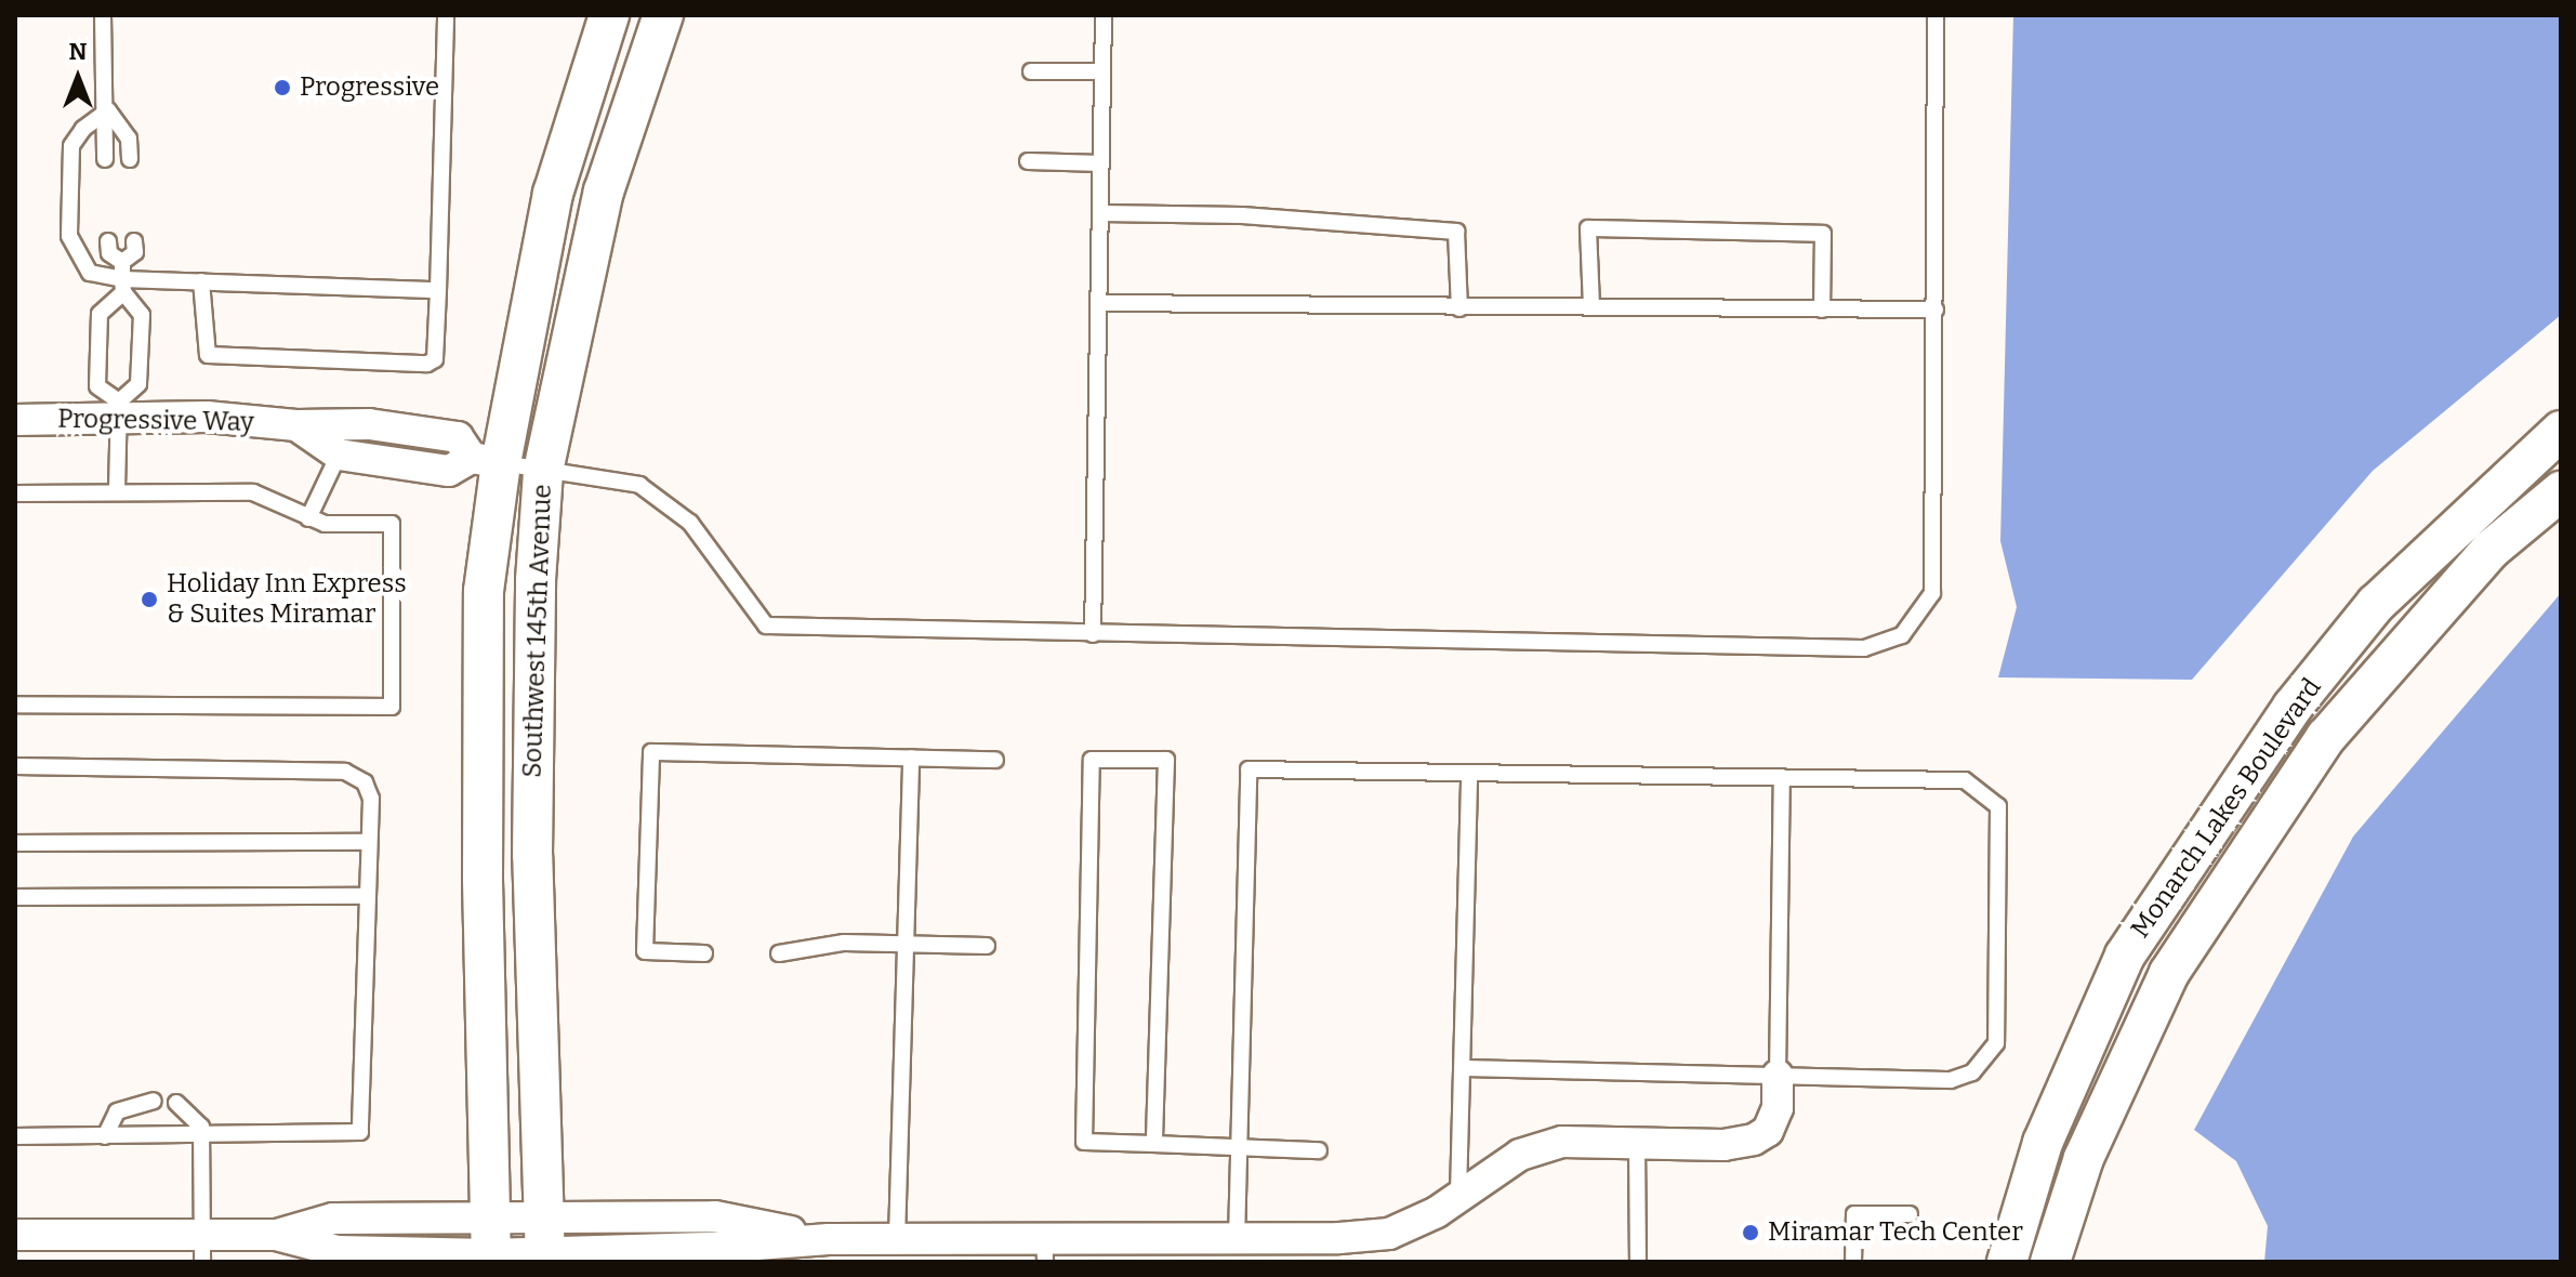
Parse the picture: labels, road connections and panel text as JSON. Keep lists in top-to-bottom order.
{
  "streets": {
    "street": ["Progressive Way", "Southwest 145th Avenue", "Monarch Lakes Boulevard"]
  },
  "crossings": [
    ["Progressive Way", "Southwest 145th Avenue"]
  ],
  "places": ["Progressive", "Holiday Inn Express & Suites Miramar", "Miramar Tech Center"],
  "north": "top"
}
